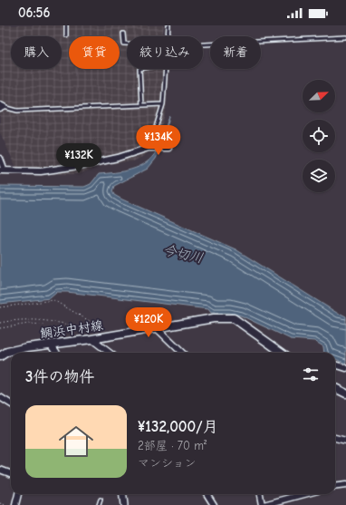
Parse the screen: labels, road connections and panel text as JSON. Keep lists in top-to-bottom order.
{
  "streets": {
    "main road": ["鯛浜中村線"]
  },
  "water": ["今切川"],
  "north": "top right",
  "page": {
    "status": "06:56",
    "chip": [
      "購入",
      "賃貸",
      "絞り込み",
      "新着"
    ],
    "price": ["¥134K", "¥132K", "¥120K"],
    "heading": "3件の物件",
    "list": [
      {
        "name": "¥132,000/月",
        "note": "2部屋 · 70 m² · マンション"
      }
    ]
  }
}
